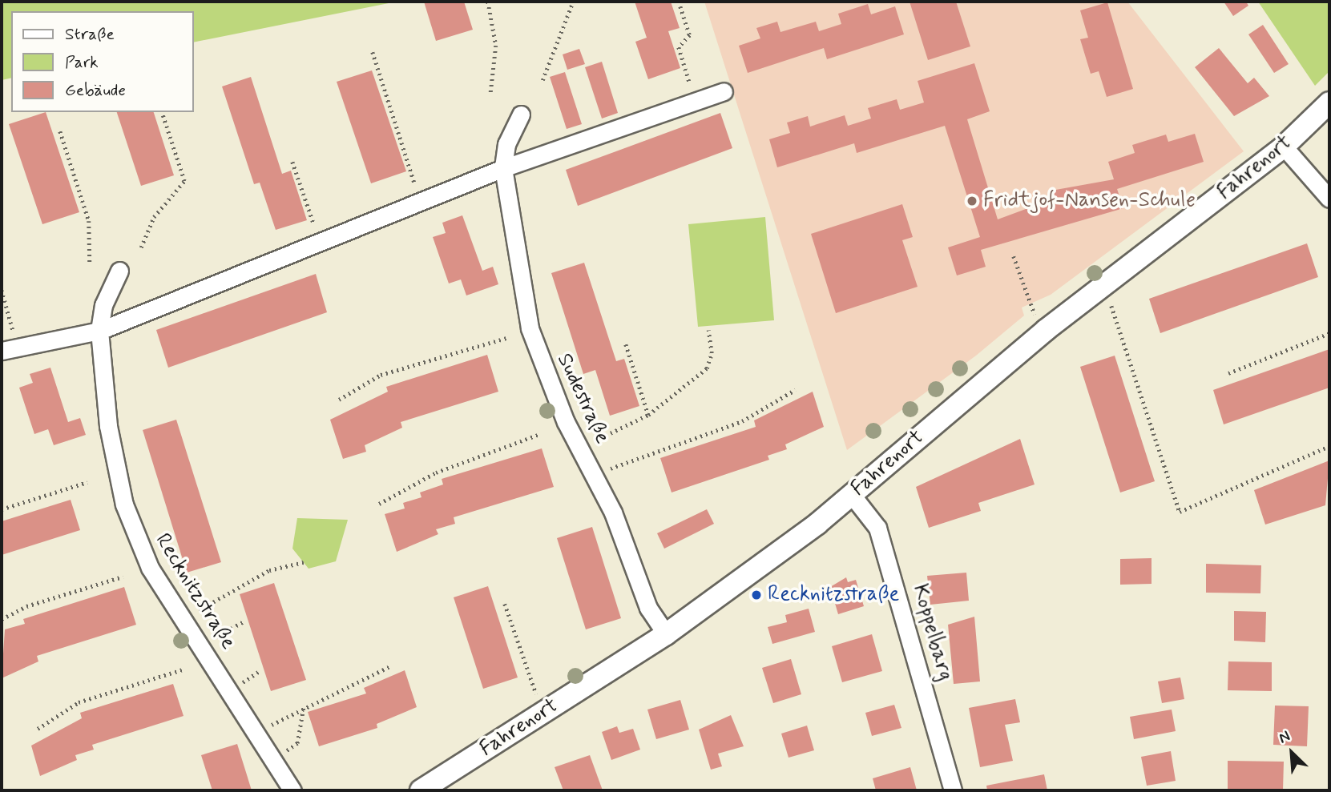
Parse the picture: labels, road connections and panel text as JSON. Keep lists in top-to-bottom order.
{
  "streets": {
    "street": [
      "Fahrenort",
      "Sudestraße",
      "Recknitzstraße",
      "Koppelbarg"
    ]
  },
  "crossings": [
    ["Fahrenort", "Sudestraße"],
    ["Fahrenort", "Koppelbarg"]
  ],
  "places": ["Fridtjof-Nansen-Schule", "Recknitzstraße"],
  "legend": ["Straße", "Park", "Gebäude"],
  "north": "top left"
}
